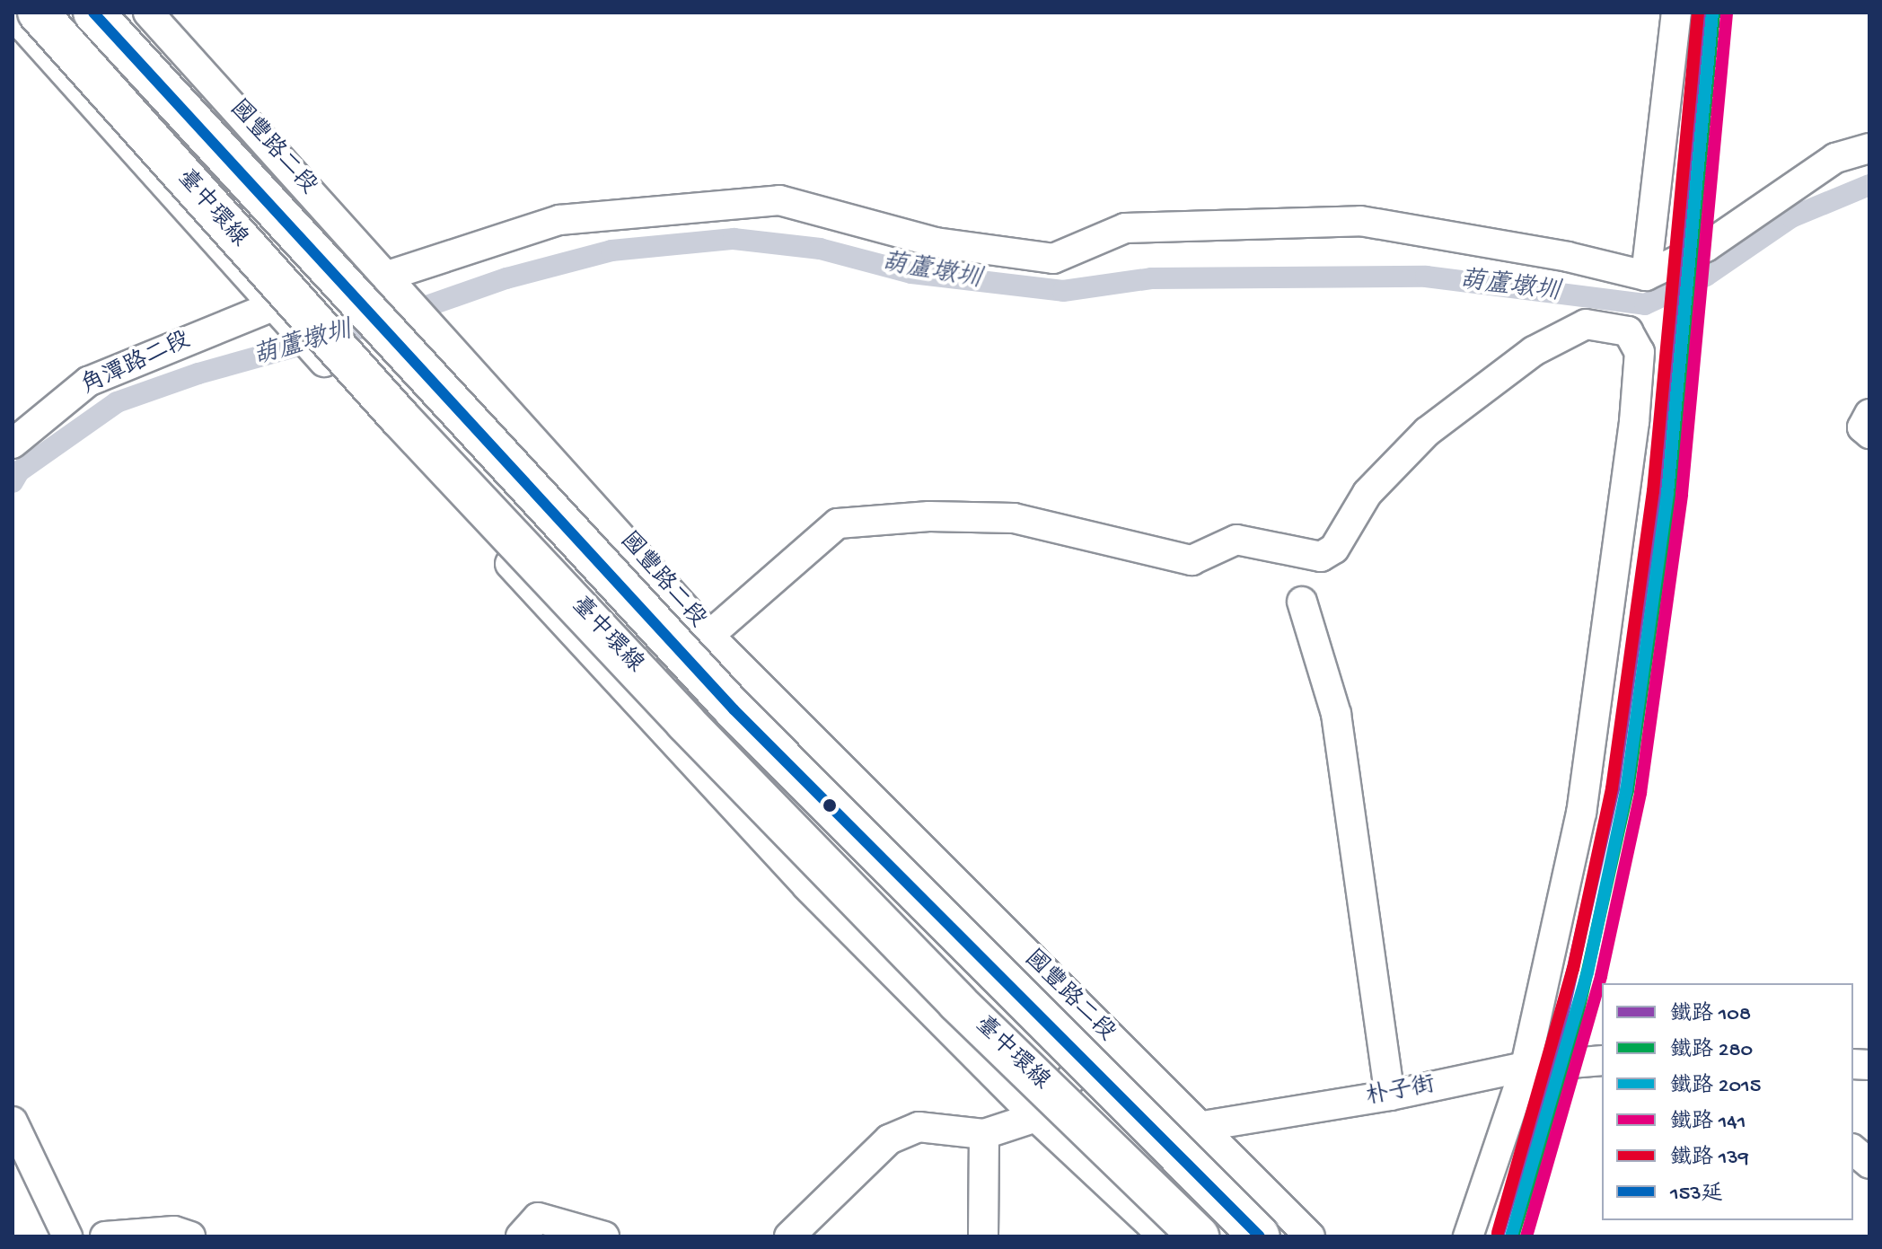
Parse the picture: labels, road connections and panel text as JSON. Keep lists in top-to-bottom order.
{
  "streets": {
    "highway": ["臺中環線"],
    "street": ["國豐路二段", "角潭路二段", "朴子街"]
  },
  "crossings": [
    ["國豐路二段", "朴子街"]
  ],
  "water": ["葫蘆墩圳"],
  "lines": [
    "rail line 108",
    "rail line 2015",
    "rail line 139",
    "transit line 153延",
    "rail line 280",
    "rail line 141"
  ],
  "legend": [
    "鐵路 108",
    "鐵路 280",
    "鐵路 2015",
    "鐵路 141",
    "鐵路 139",
    "153延"
  ]
}
